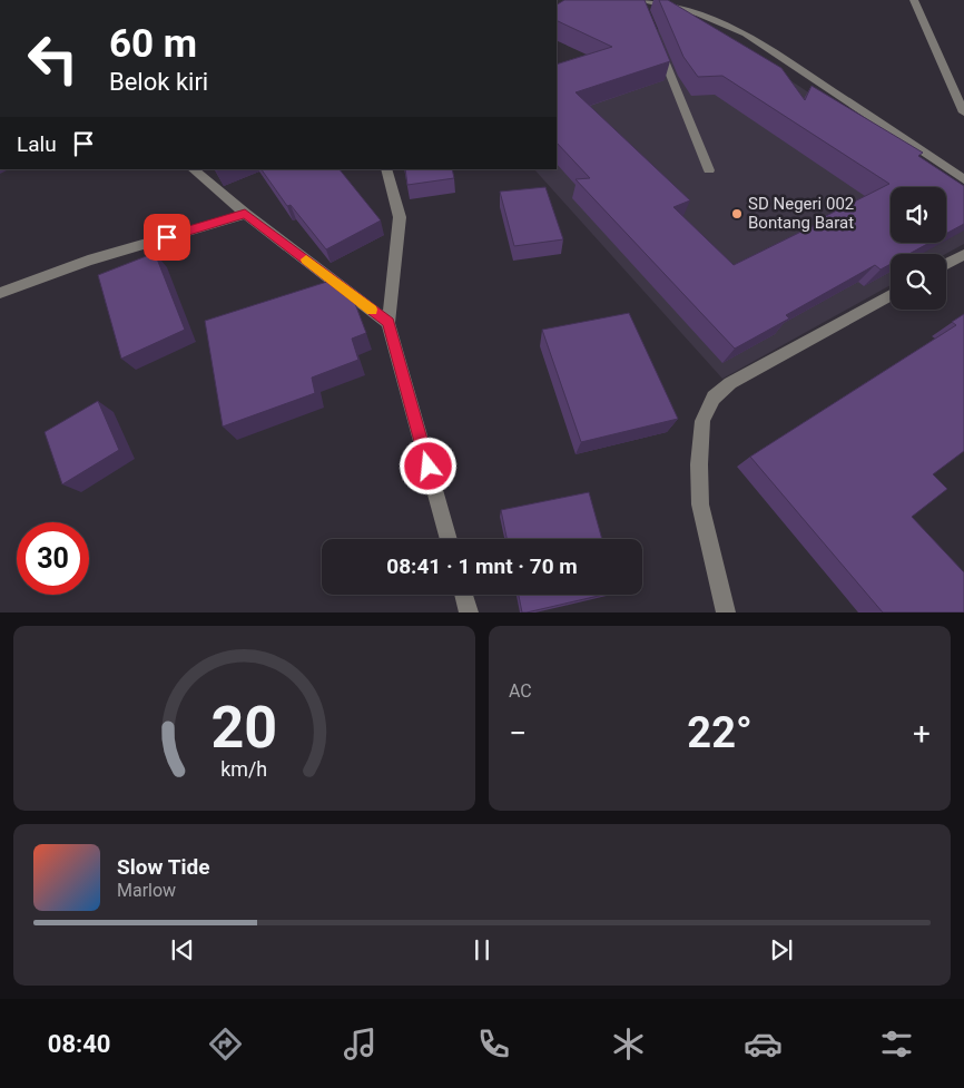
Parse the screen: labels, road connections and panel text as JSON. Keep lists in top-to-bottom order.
{
  "places": ["SD Negeri 002 Bontang Barat"],
  "page": {
    "turn": ["60 m", "Belok kiri"],
    "then": "Lalu",
    "limit": "30",
    "trip": "08:41 · 1 mnt · 70 m",
    "tile": "AC",
    "heat": ["−", "22°", "+"],
    "song": ["Slow Tide", "Marlow"],
    "tabs": "08:40",
    "gauge": ["20", "km/h"]
  }
}
